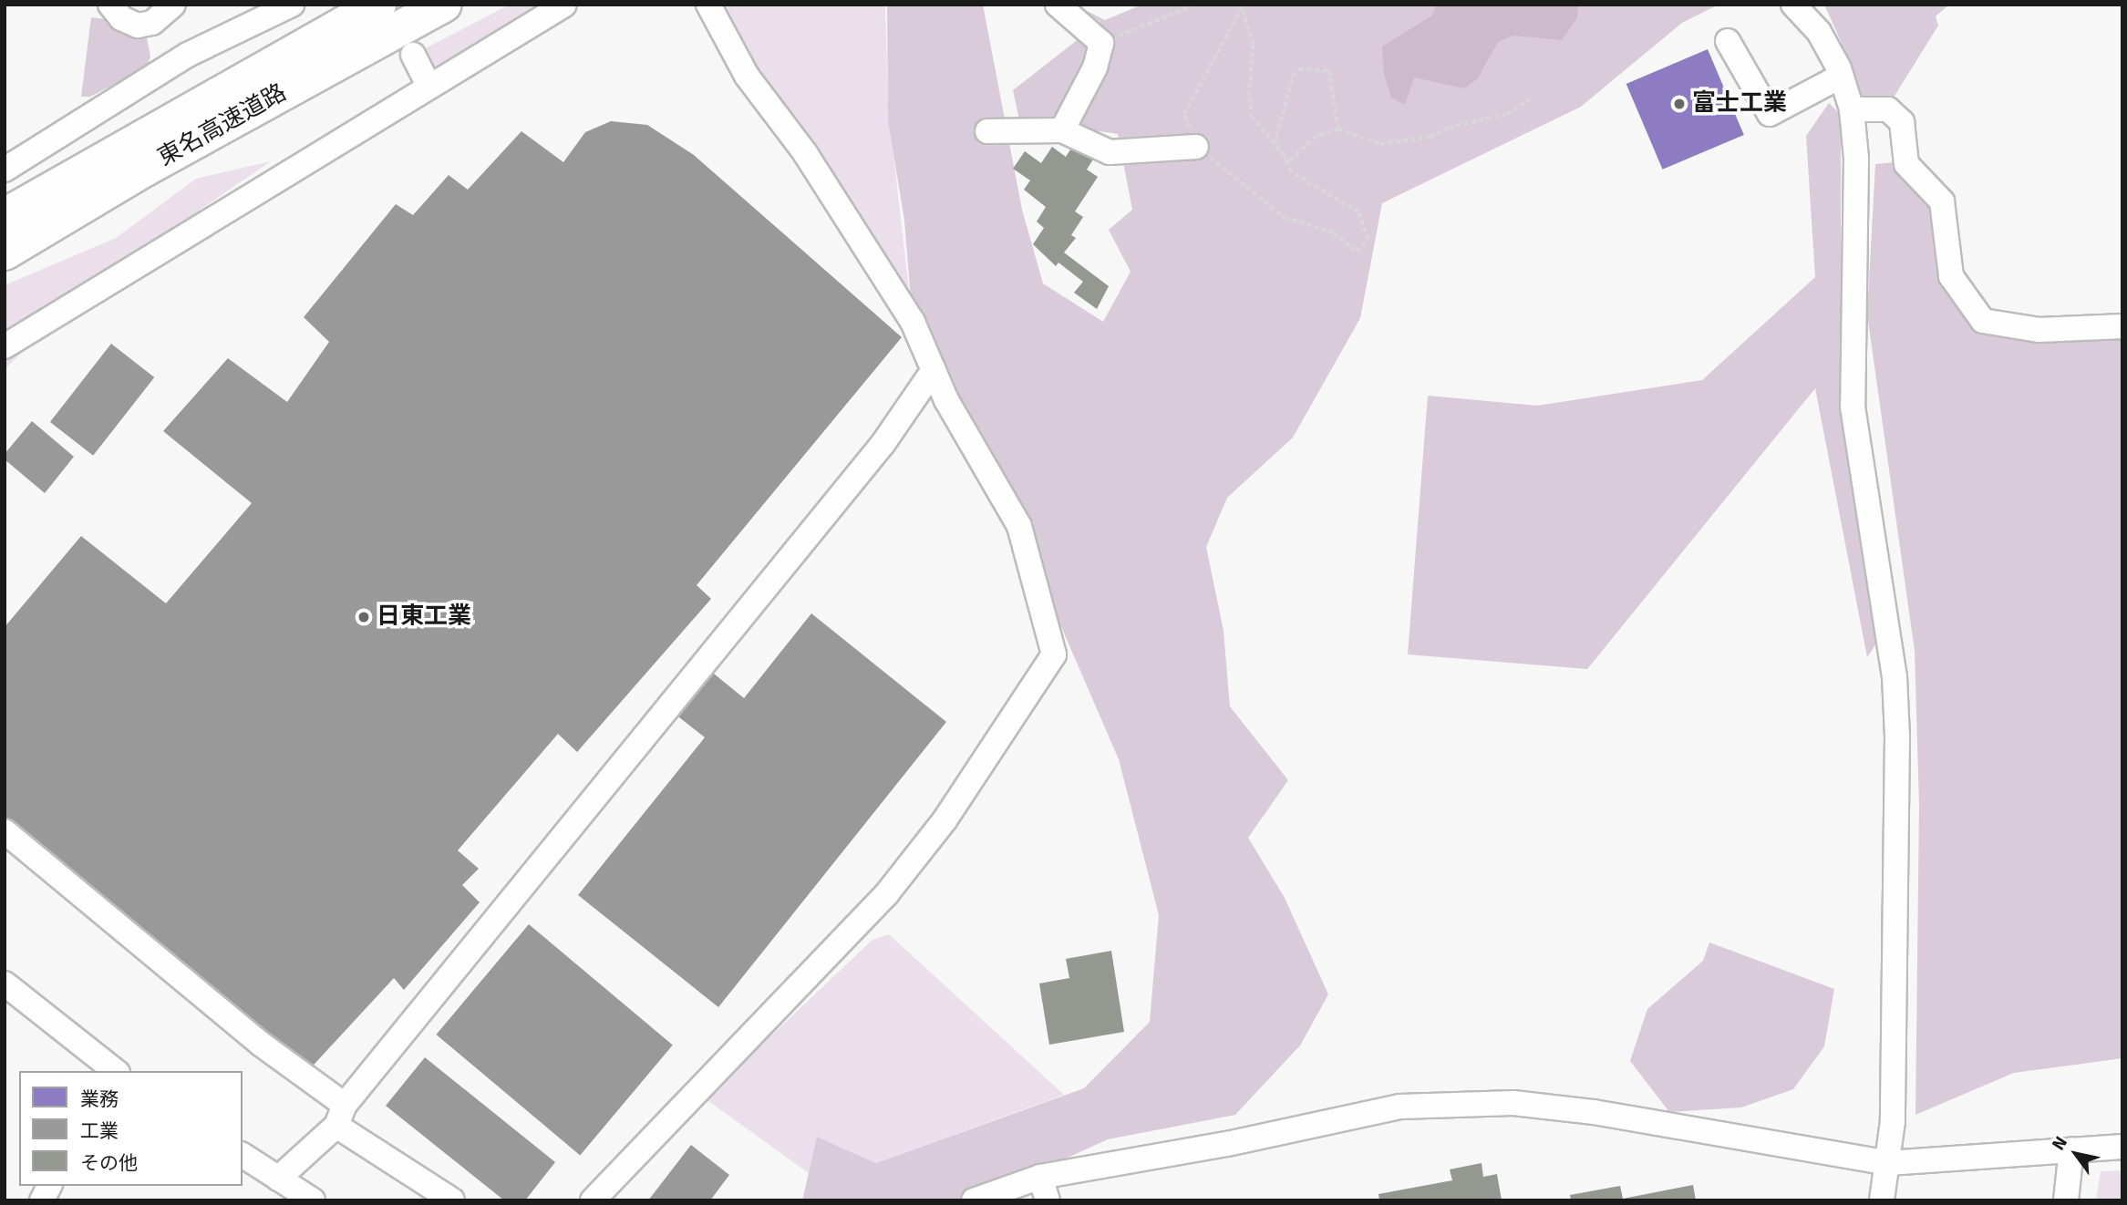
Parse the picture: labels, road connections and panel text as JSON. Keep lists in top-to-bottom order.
{
  "streets": {
    "highway": ["東名高速道路"]
  },
  "places": ["富士工業", "日東工業"],
  "legend": ["業務", "工業", "その他"],
  "north": "top left"
}
